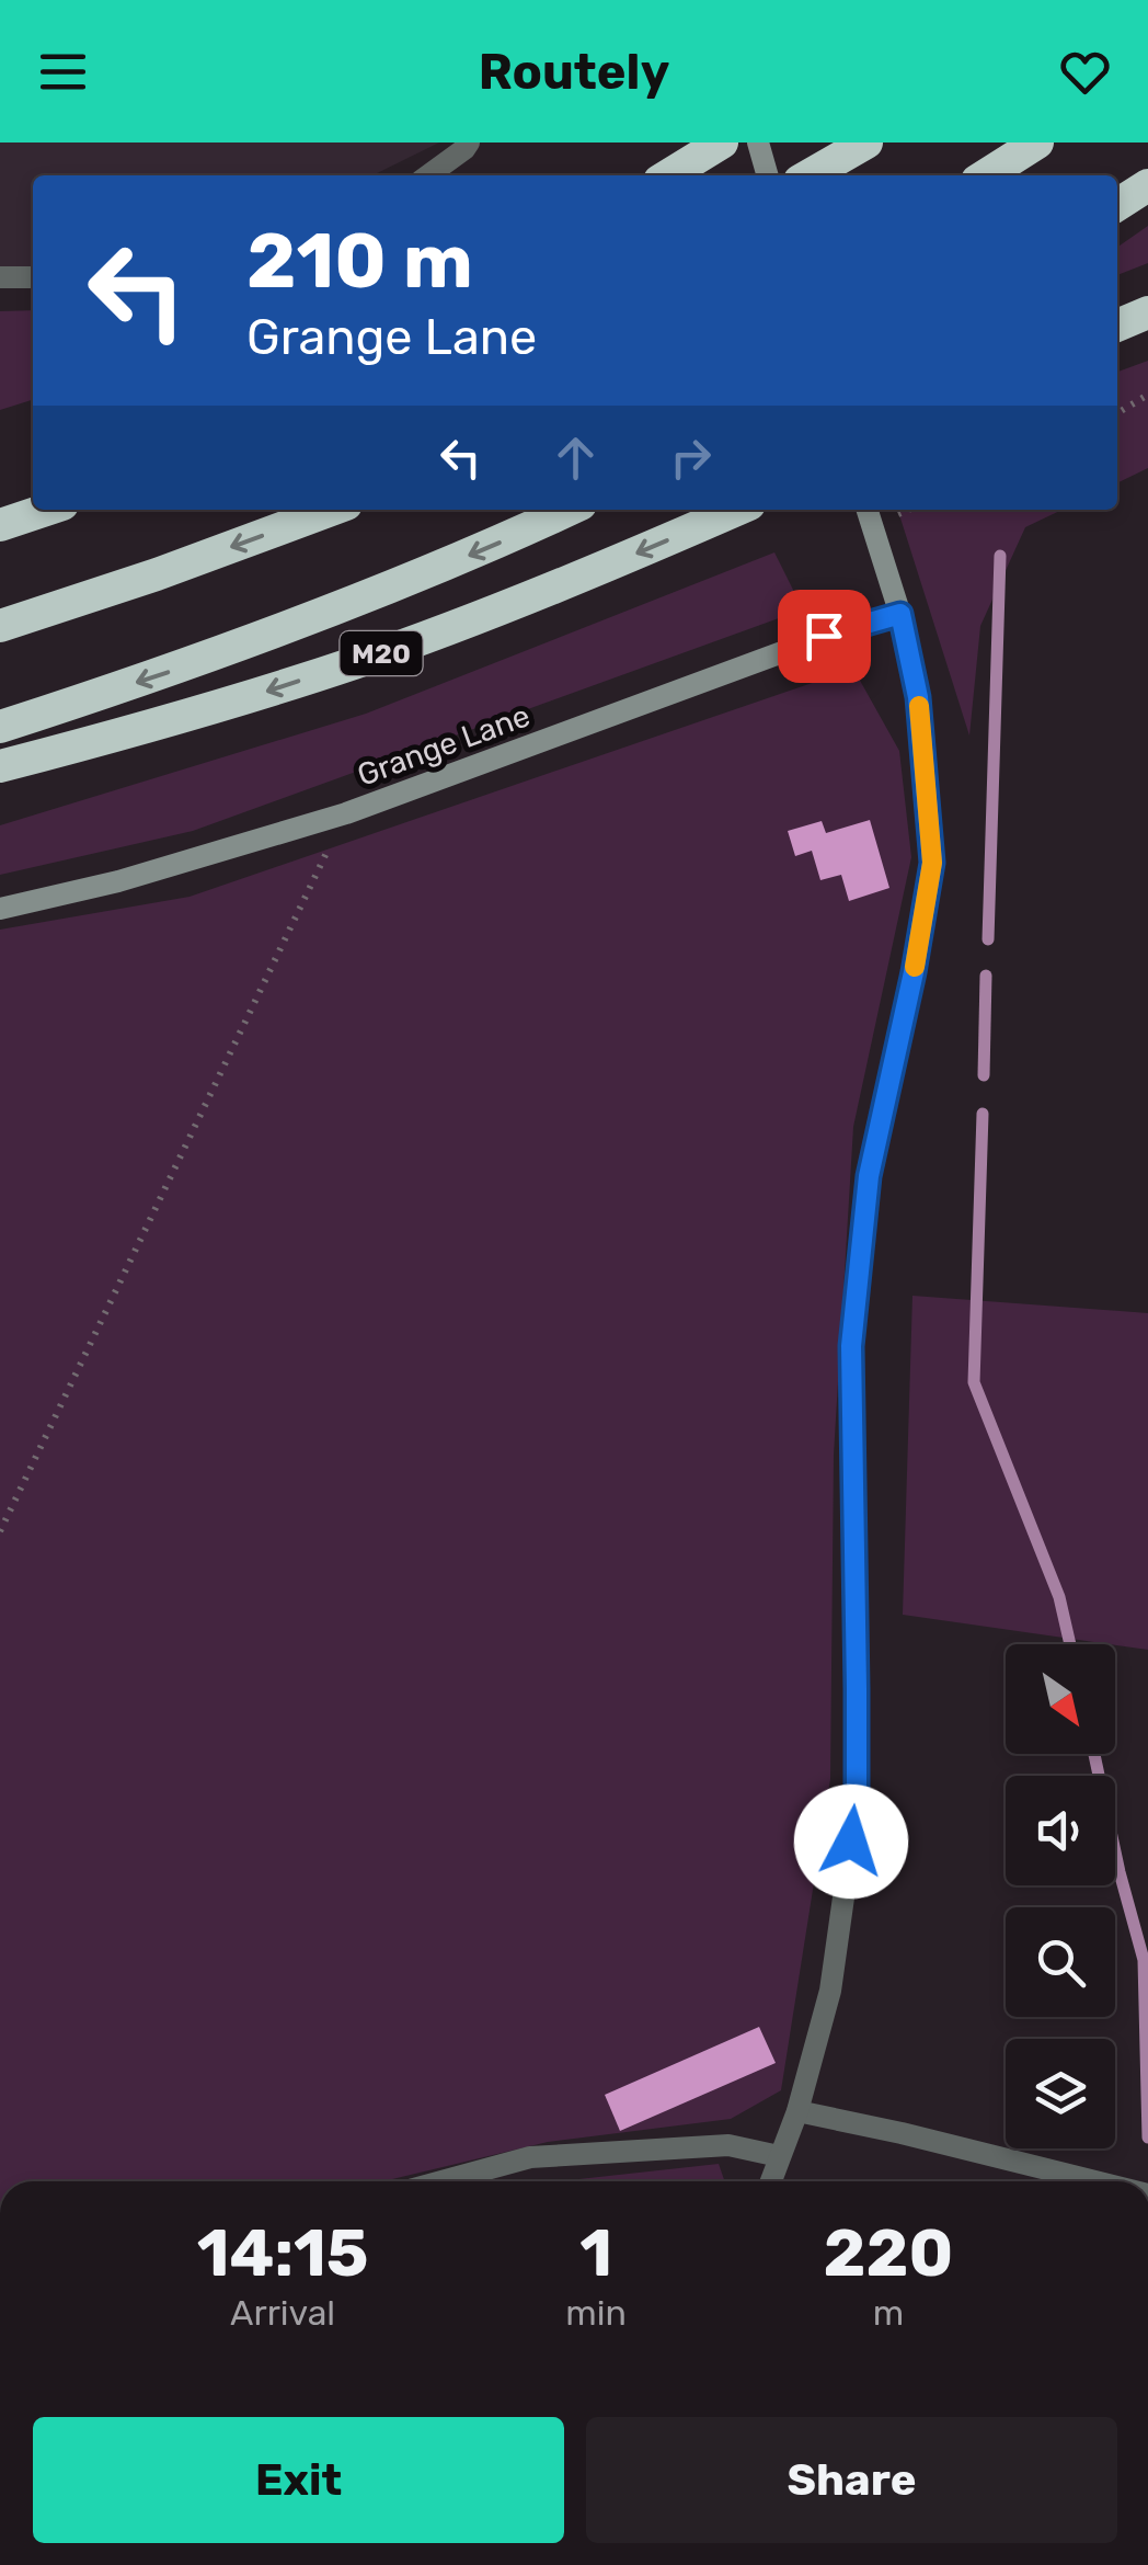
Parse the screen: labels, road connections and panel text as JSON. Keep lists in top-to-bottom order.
{
  "streets": {
    "highway": ["M20"],
    "street": ["Grange Lane"]
  },
  "north": "bottom right",
  "page": {
    "header": "Routely",
    "turn": ["210 m", "Grange Lane"],
    "eta": [
      "14:15",
      "Arrival",
      "1",
      "min",
      "220",
      "m"
    ],
    "buttons": ["Exit", "Share"]
  }
}
